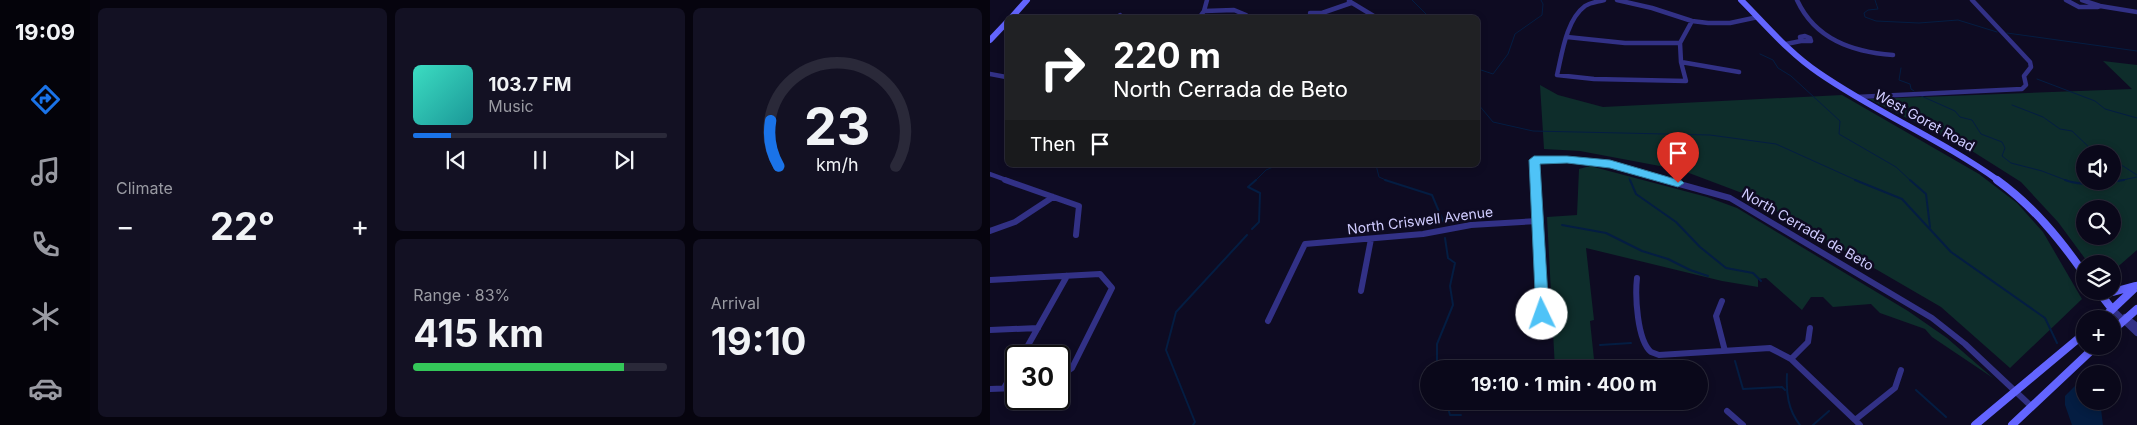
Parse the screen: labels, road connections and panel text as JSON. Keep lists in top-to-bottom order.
{
  "streets": {
    "street": ["West Goret Road", "North Criswell Avenue", "North Cerrada de Beto"]
  },
  "crossings": [
    ["North Criswell Avenue", "North Cerrada de Beto"]
  ],
  "page": {
    "tabs": "19:09",
    "tile": [
      "Climate",
      ["Range · 83%", "415 km"],
      ["Arrival", "19:10"]
    ],
    "turn": ["220 m", "North Cerrada de Beto"],
    "song": ["103.7 FM", "Music"],
    "then": "Then",
    "map_buttons": ["+", "−"],
    "heat": ["−", "22°", "+"],
    "limit": "30",
    "trip": "19:10 · 1 min · 400 m",
    "gauge": ["23", "km/h"]
  }
}
